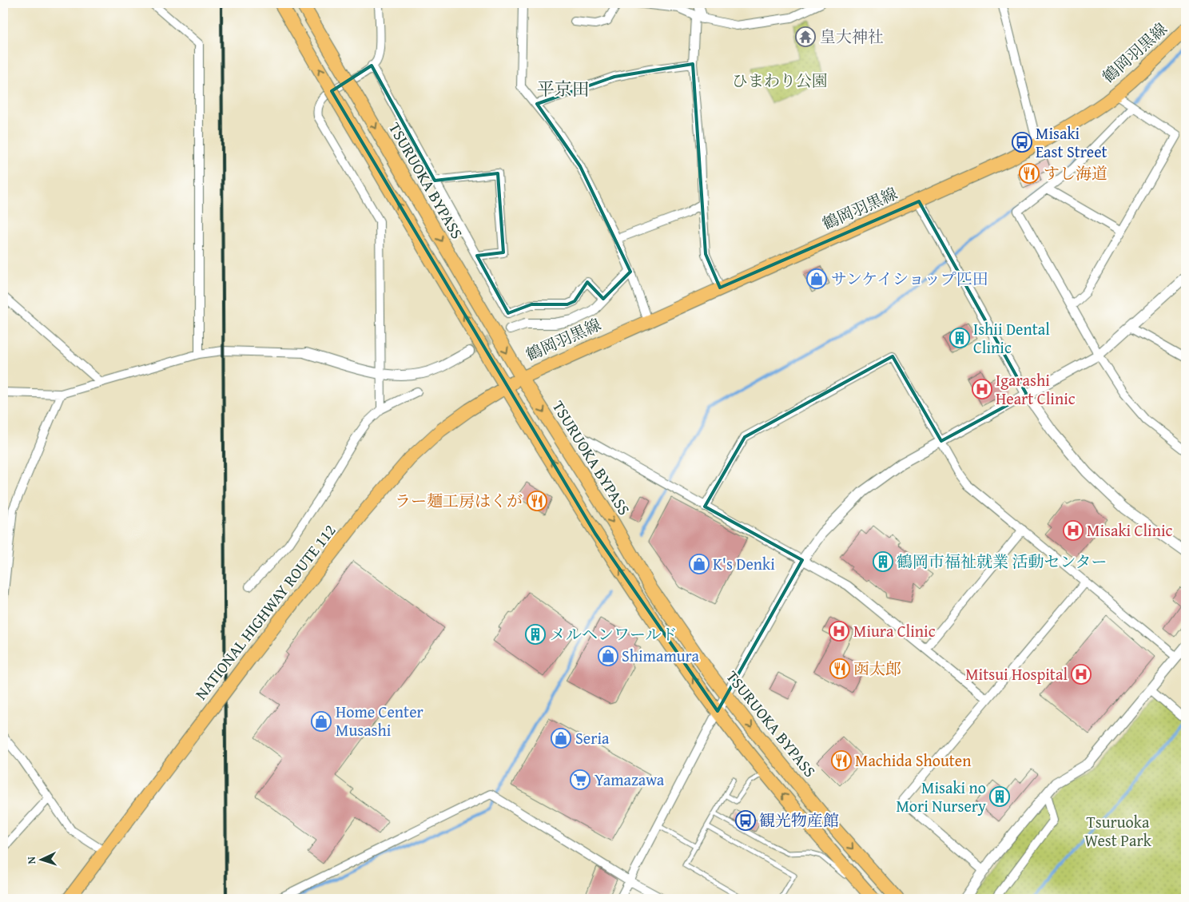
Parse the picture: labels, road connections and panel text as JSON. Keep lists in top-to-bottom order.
{
  "streets": {
    "main road": ["鶴岡羽黒線", "TSURUOKA BYPASS", "NATIONAL HIGHWAY ROUTE 112"]
  },
  "crossings": [
    ["鶴岡羽黒線", "TSURUOKA BYPASS"],
    ["鶴岡羽黒線", "NATIONAL HIGHWAY ROUTE 112"],
    ["TSURUOKA BYPASS", "NATIONAL HIGHWAY ROUTE 112"]
  ],
  "districts": ["平京田"],
  "parks": ["ひまわり公園", "Tsuruoka West Park"],
  "places": {
    "temple": ["皇大神社"],
    "bus stop": ["Misaki East Street", "観光物産館"],
    "restaurant": [
      "すし海道",
      "ラー麺工房はくが",
      "函太郎",
      "Machida Shouten"
    ],
    "shop": [
      "サンケイショップ匹田",
      "K's Denki",
      "Shimamura",
      "Home Center Musashi",
      "Seria"
    ],
    "building": [
      "Ishii Dental Clinic",
      "鶴岡市福祉就業 活動センター",
      "メルヘンワールド",
      "Misaki no Mori Nursery"
    ],
    "hospital": [
      "Igarashi Heart Clinic",
      "Misaki Clinic",
      "Miura Clinic",
      "Mitsui Hospital"
    ],
    "supermarket": ["Yamazawa"]
  },
  "north": "left"
}
